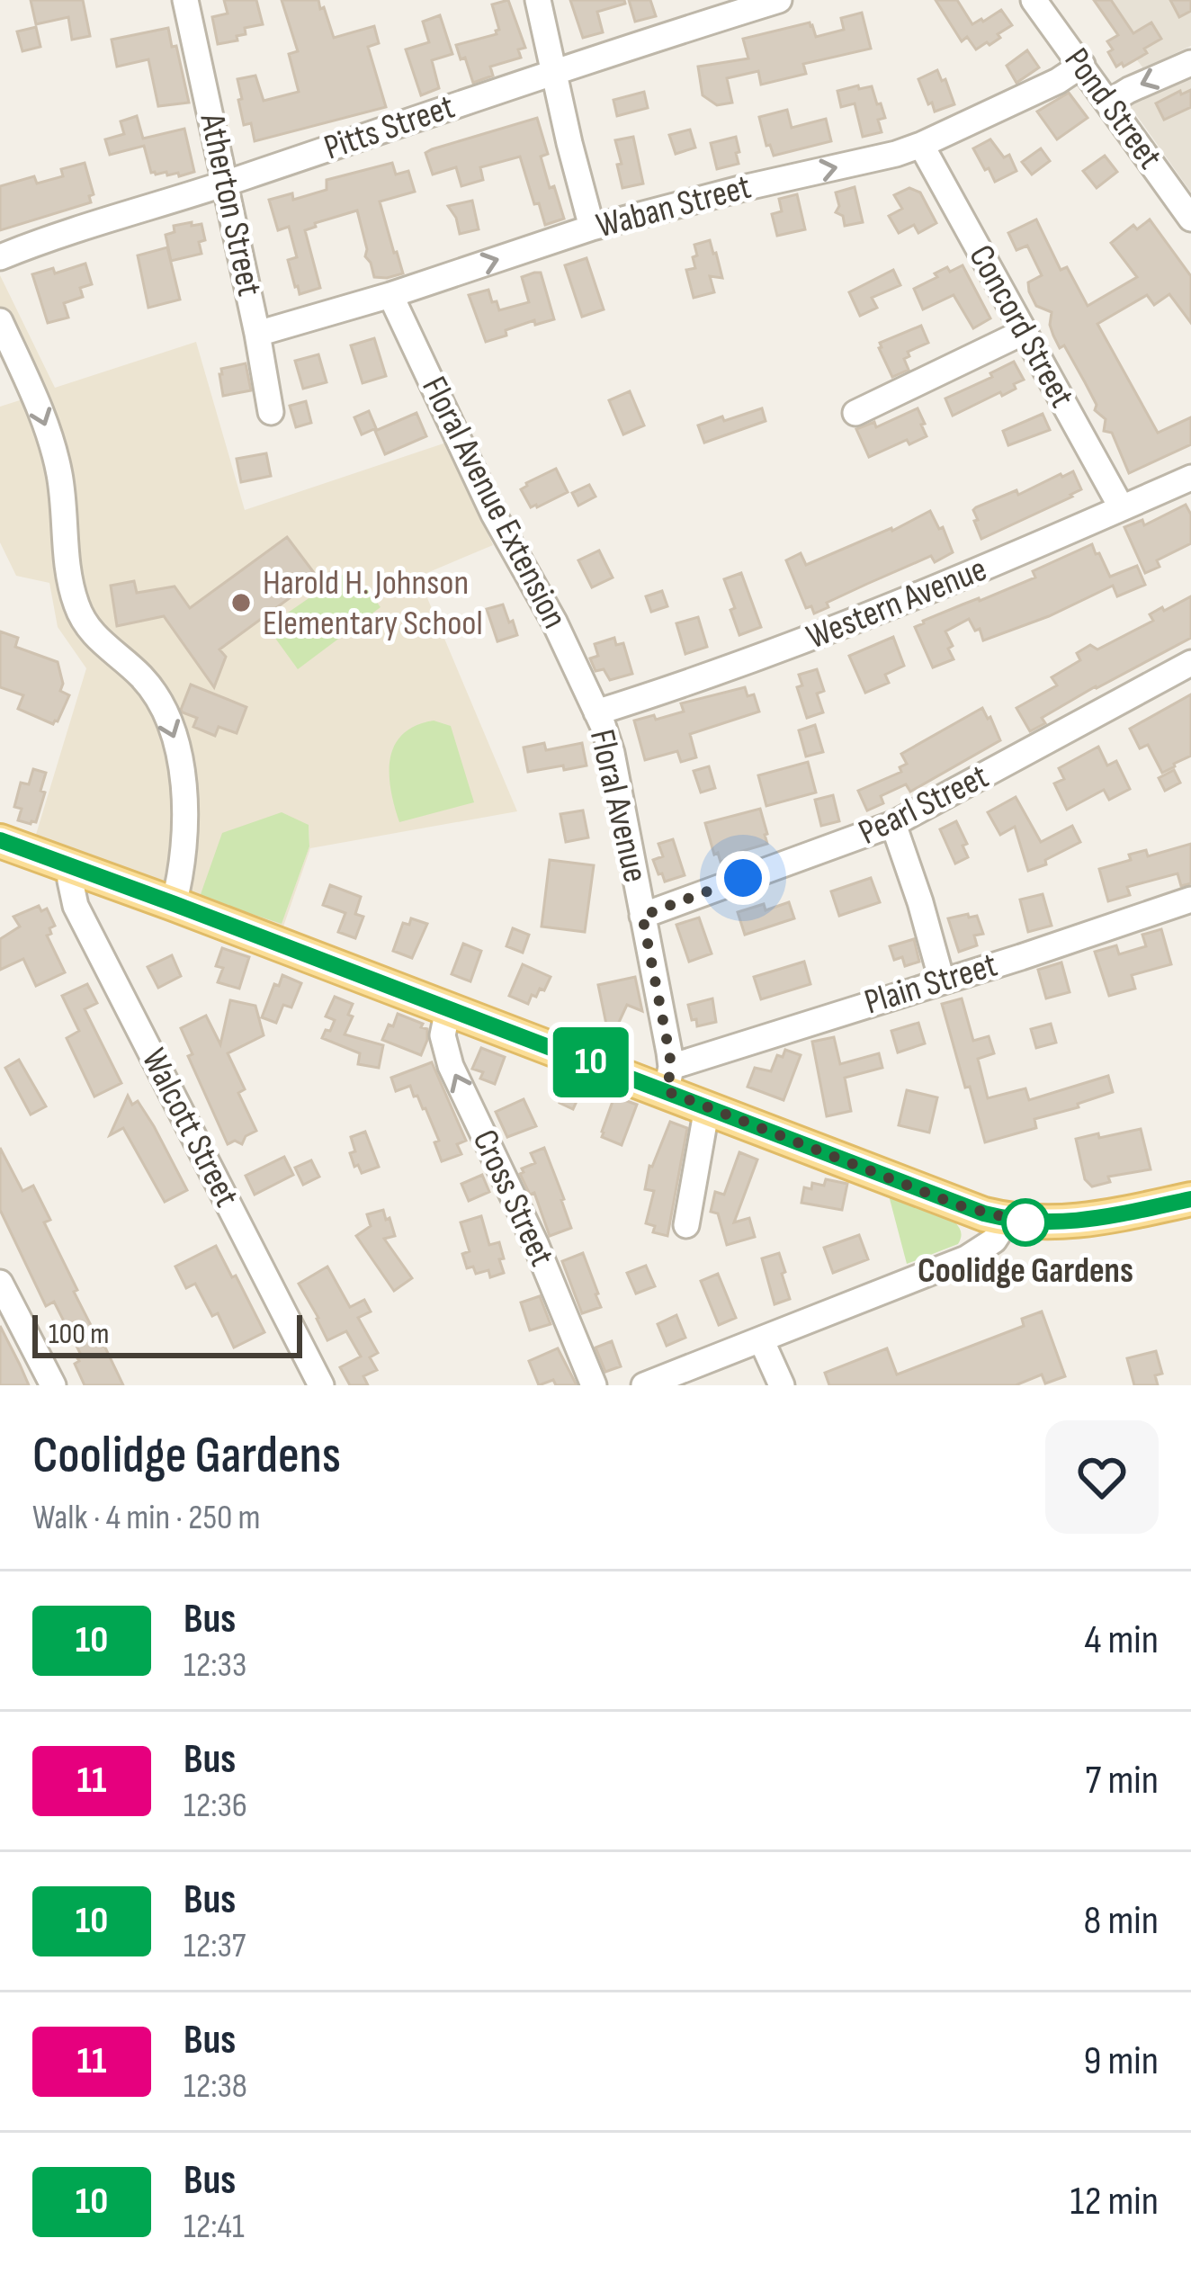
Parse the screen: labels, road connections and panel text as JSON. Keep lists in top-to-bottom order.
{
  "streets": {
    "street": [
      "Pond Street",
      "Pitts Street",
      "Atherton Street",
      "Waban Street",
      "Concord Street",
      "Floral Avenue Extension",
      "Western Avenue",
      "Pearl Street",
      "Floral Avenue",
      "Plain Street",
      "Walcott Street",
      "Cross Street"
    ]
  },
  "crossings": [
    ["Pond Street", "Waban Street"],
    ["Pitts Street", "Atherton Street"],
    ["Atherton Street", "Waban Street"],
    ["Waban Street", "Concord Street"],
    ["Waban Street", "Floral Avenue Extension"],
    ["Concord Street", "Western Avenue"],
    ["Floral Avenue Extension", "Western Avenue"],
    ["Floral Avenue Extension", "Floral Avenue"],
    ["Western Avenue", "Floral Avenue"],
    ["Pearl Street", "Floral Avenue"],
    ["Floral Avenue", "Plain Street"]
  ],
  "one_way": ["Waban Street", "Cross Street"],
  "places": ["Harold H. Johnson Elementary School", "Coolidge Gardens"],
  "lines": ["bus line 10"],
  "scale_bar": "100 m",
  "page": {
    "on_map": "10",
    "scale": "100 m",
    "heading": ["Coolidge Gardens", "Walk · 4 min · 250 m"],
    "list": [
      {
        "mark": "10",
        "name": "Bus",
        "note": "12:33",
        "value": "4 min"
      },
      {
        "mark": "11",
        "name": "Bus",
        "note": "12:36",
        "value": "7 min"
      },
      {
        "mark": "10",
        "name": "Bus",
        "note": "12:37",
        "value": "8 min"
      },
      {
        "mark": "11",
        "name": "Bus",
        "note": "12:38",
        "value": "9 min"
      },
      {
        "mark": "10",
        "name": "Bus",
        "note": "12:41",
        "value": "12 min"
      }
    ]
  }
}
